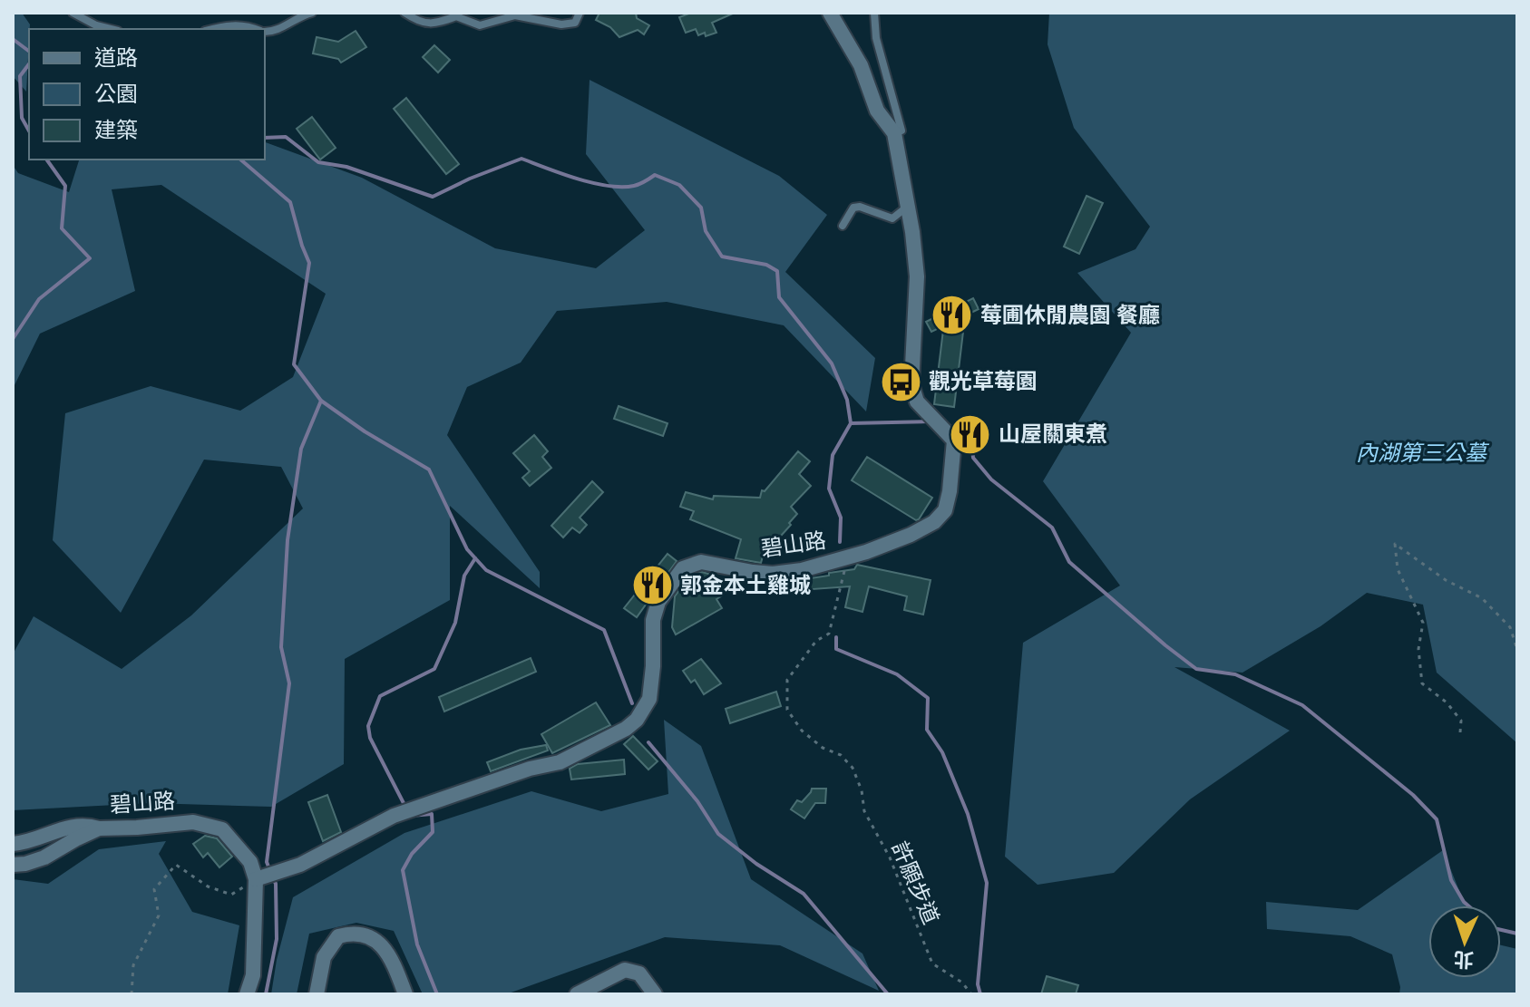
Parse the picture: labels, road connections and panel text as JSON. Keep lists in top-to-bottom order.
{
  "streets": {
    "street": ["碧山路"],
    "path": ["許願步道"]
  },
  "crossings": [
    ["碧山路", "許願步道"]
  ],
  "parks": ["內湖第三公墓"],
  "places": {
    "restaurant": ["莓圃休閒農園 餐廳", "山屋關東煮", "郭金本土雞城"],
    "bus stop": ["觀光草莓園"]
  },
  "legend": ["道路", "公園", "建築"],
  "north": "bottom"
}
